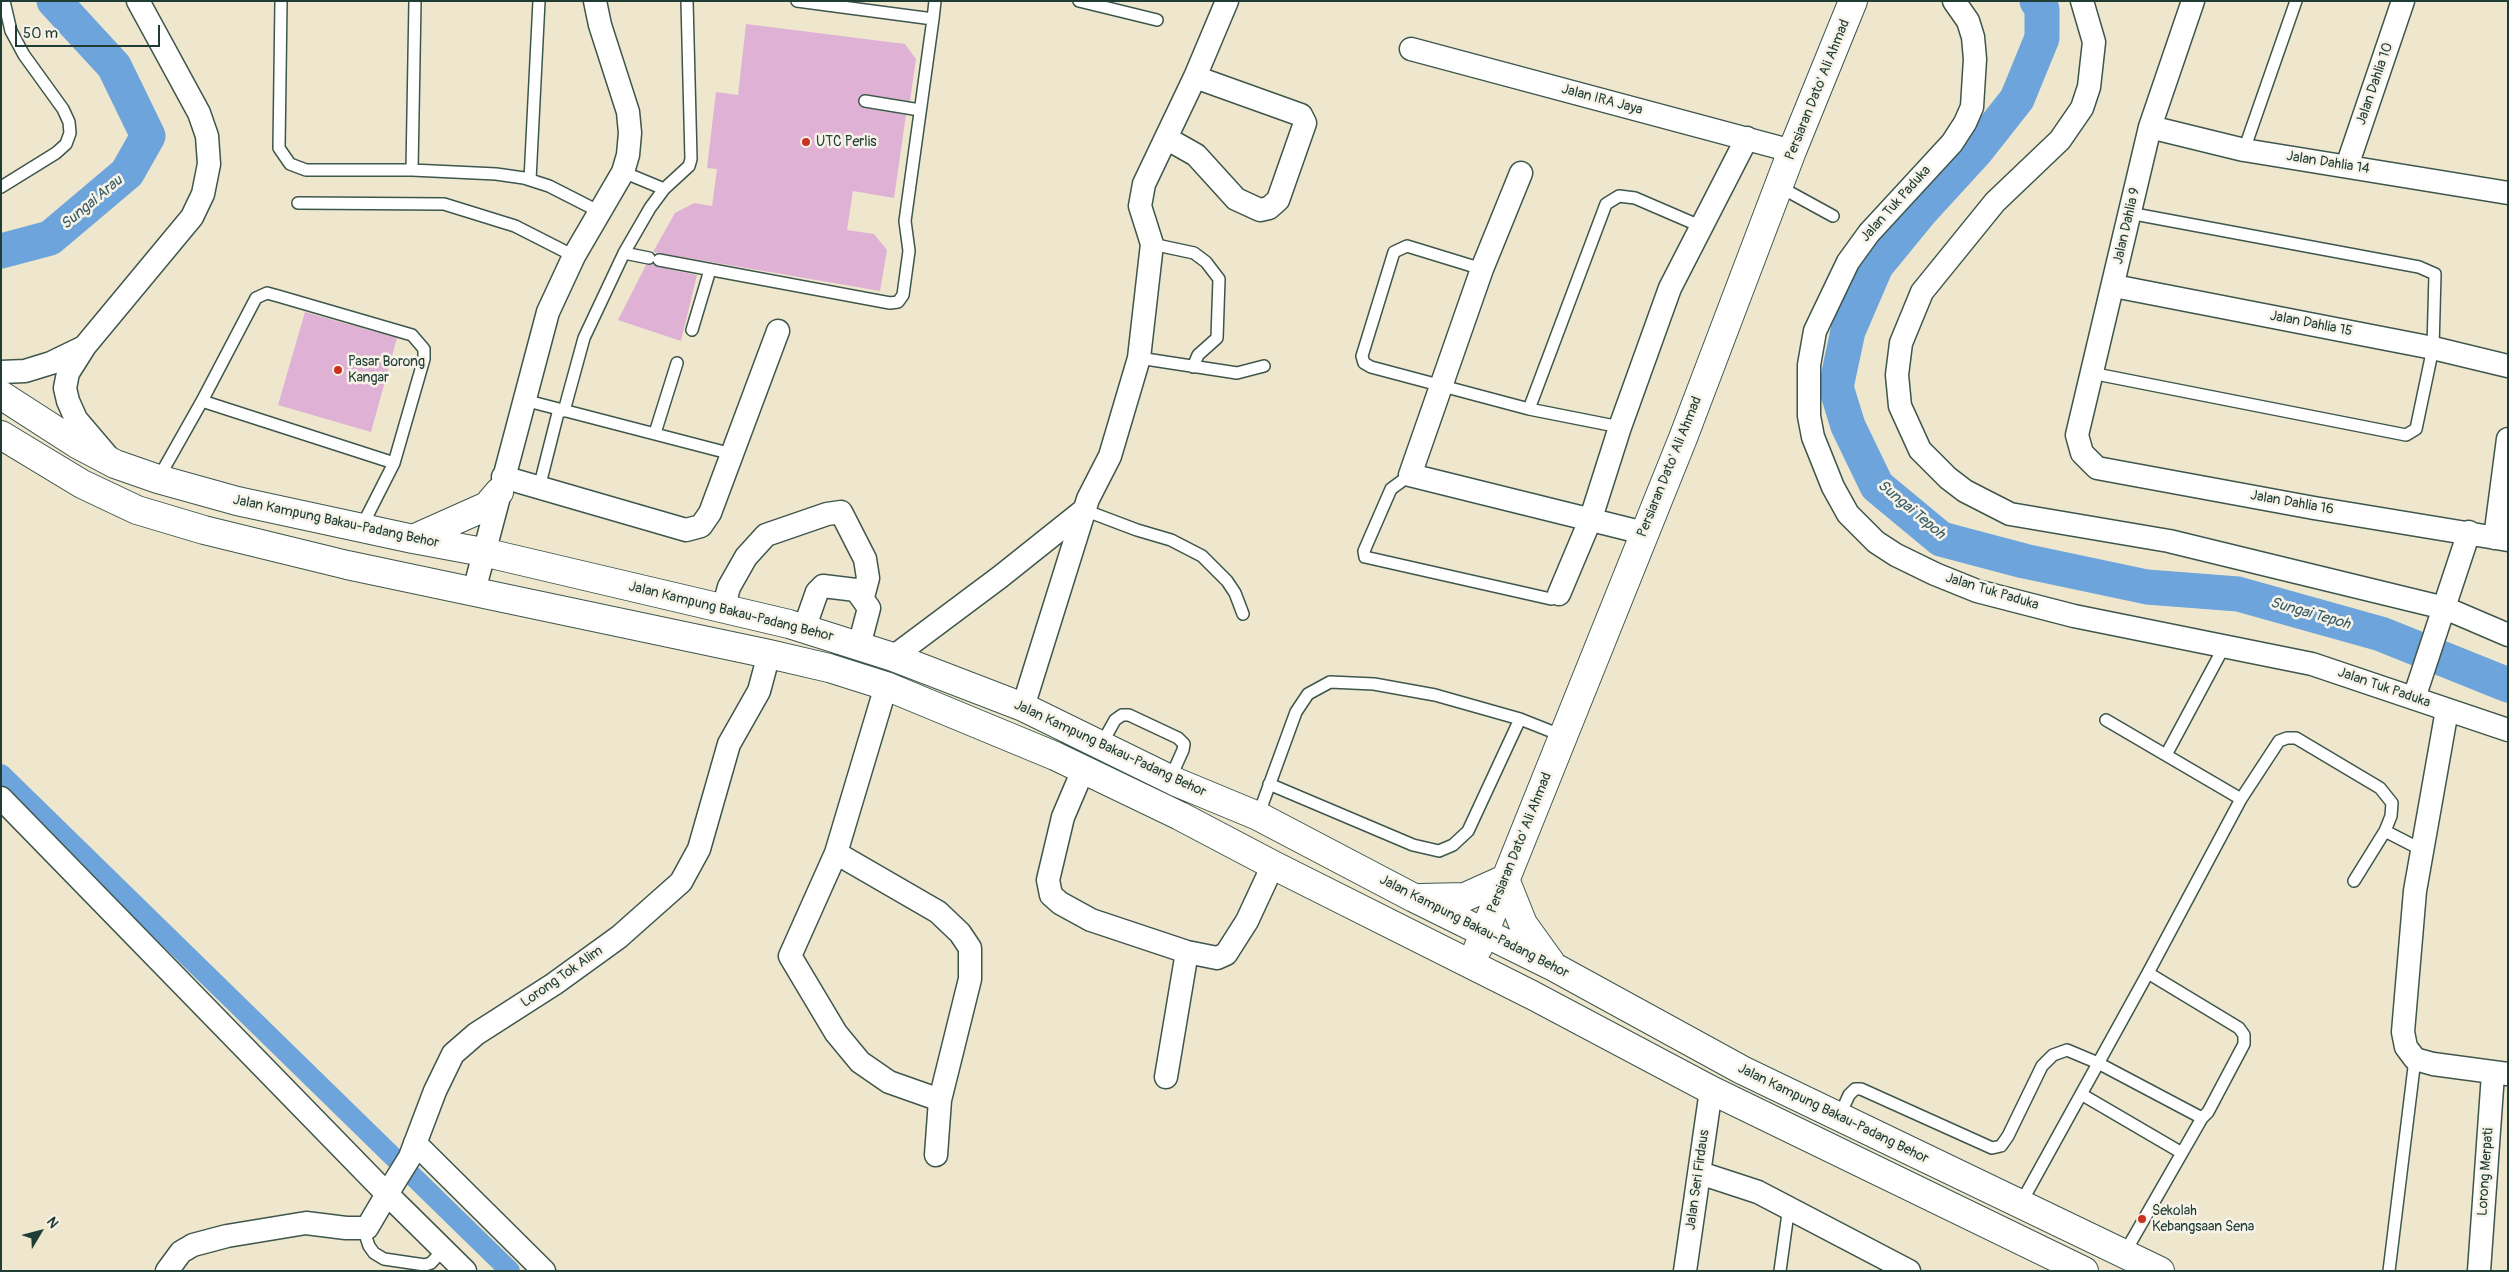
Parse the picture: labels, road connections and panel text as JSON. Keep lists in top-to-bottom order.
{
  "streets": {
    "street": [
      "Jalan Dahlia 10",
      "Persiaran Dato' Ali Ahmad",
      "Jalan IRA Jaya",
      "Jalan Dahlia 14",
      "Jalan Tuk Paduka",
      "Jalan Dahlia 9",
      "Jalan Dahlia 15",
      "Jalan Dahlia 16",
      "Jalan Kampung Bakau-Padang Behor",
      "Lorong Tok Alim",
      "Lorong Merpati",
      "Jalan Seri Firdaus"
    ]
  },
  "crossings": [
    ["Jalan Dahlia 10", "Jalan Dahlia 14"],
    ["Persiaran Dato' Ali Ahmad", "Jalan IRA Jaya"],
    ["Persiaran Dato' Ali Ahmad", "Jalan Kampung Bakau-Padang Behor"],
    ["Jalan Dahlia 14", "Jalan Dahlia 9"],
    ["Jalan Dahlia 9", "Jalan Dahlia 15"],
    ["Jalan Dahlia 9", "Jalan Dahlia 16"]
  ],
  "water": ["Sungai Arau", "Sungai Tepoh"],
  "places": ["UTC Perlis", "Pasar Borong Kangar", "Sekolah Kebangsaan Sena"],
  "scale_bar": "50 m",
  "north": "top right"
}
